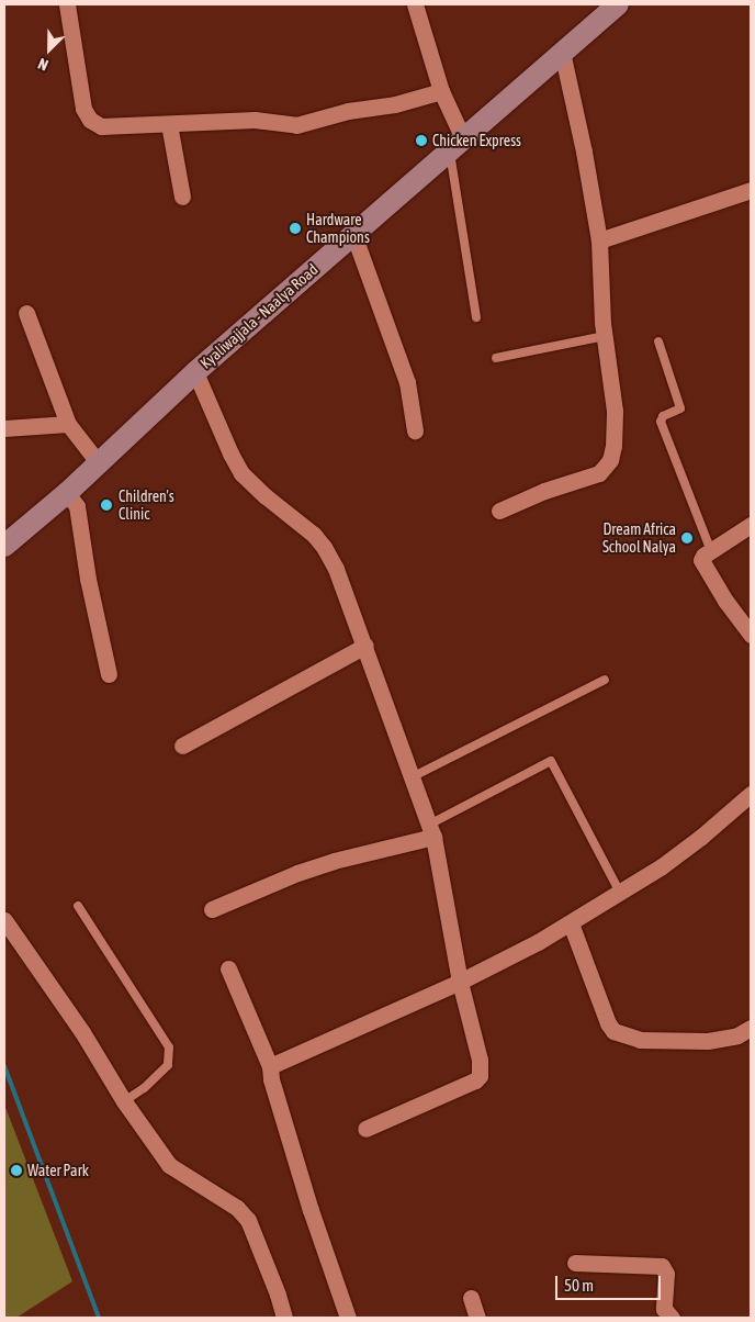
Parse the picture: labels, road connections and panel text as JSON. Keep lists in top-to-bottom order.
{
  "streets": {
    "main road": ["Kyaliwajjala - Naalya Road"]
  },
  "places": [
    "Chicken Express",
    "Hardware Champions",
    "Children's Clinic",
    "Dream Africa School Nalya",
    "Water Park"
  ],
  "scale_bar": "50 m",
  "north": "bottom left"
}
